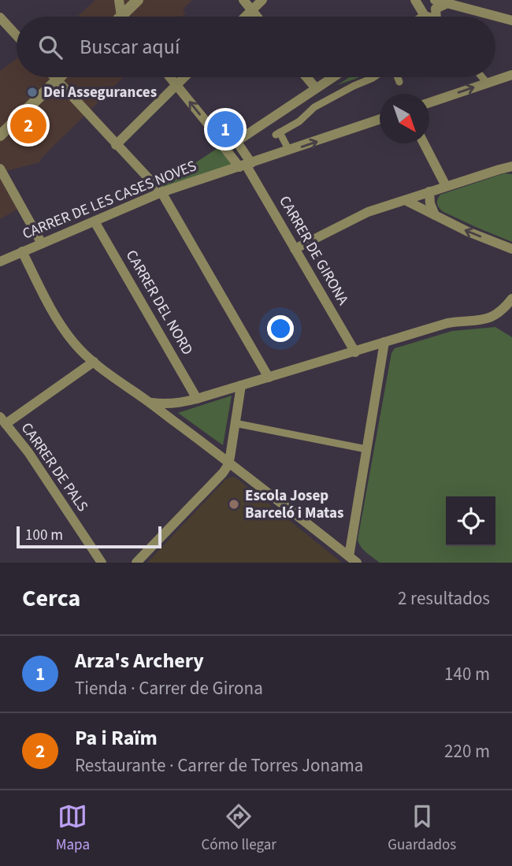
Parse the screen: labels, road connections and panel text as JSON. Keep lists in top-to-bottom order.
{
  "streets": {
    "street": [
      "CARRER DE LES CASES NOVES",
      "CARRER DE GIRONA",
      "CARRER DEL NORD",
      "CARRER DE PALS"
    ]
  },
  "crossings": [
    ["CARRER DE LES CASES NOVES", "CARRER DE GIRONA"],
    ["CARRER DE LES CASES NOVES", "CARRER DEL NORD"]
  ],
  "places": ["Dei Assegurances", "Escola Josep Barceló i Matas"],
  "scale_bar": "100 m",
  "north": "bottom right",
  "page": {
    "search": "Buscar aquí",
    "pins": ["2", "1"],
    "scale": "100 m",
    "heading": ["Cerca", "2 resultados"],
    "list": [
      {
        "mark": "1",
        "name": "Arza's Archery",
        "note": "Tienda · Carrer de Girona",
        "value": "140 m"
      },
      {
        "mark": "2",
        "name": "Pa i Raïm",
        "note": "Restaurante · Carrer de Torres Jonama",
        "value": "220 m"
      }
    ],
    "nav": ["Mapa", "Cómo llegar", "Guardados"]
  }
}
